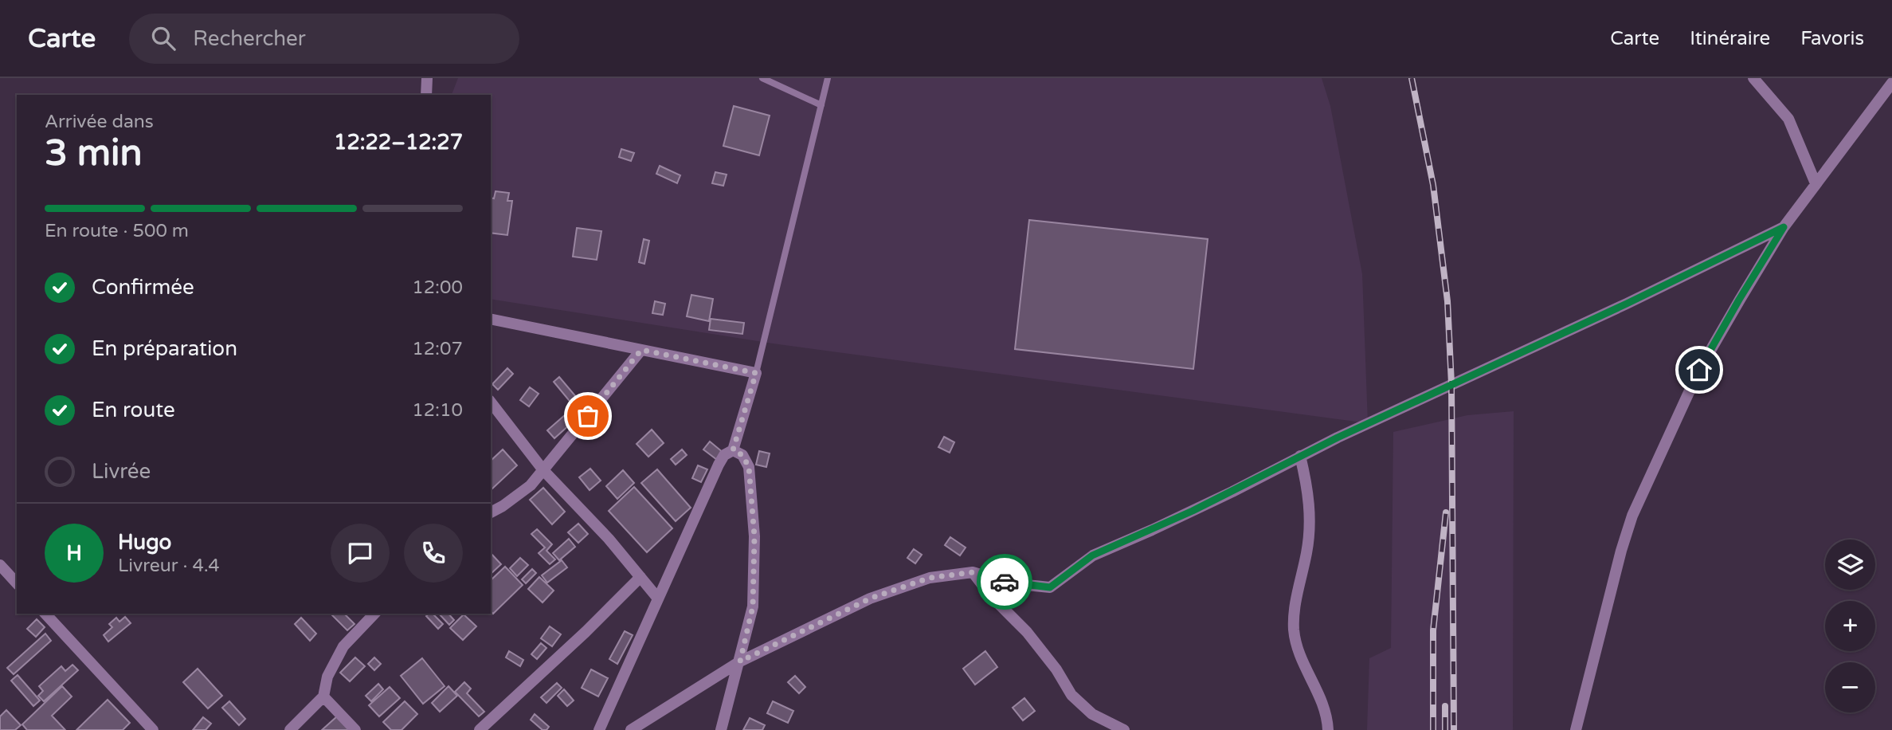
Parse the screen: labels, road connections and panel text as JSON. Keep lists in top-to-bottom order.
{
  "page": {
    "header": "Carte",
    "search": "Rechercher",
    "nav": ["Carte", "Itinéraire", "Favoris"],
    "heading": ["3 min", "Arrivée dans", "12:22–12:27"],
    "panel": ["Hugo", "Livreur · 4.4"],
    "bar": "En route · 500 m",
    "list": [
      ["Confirmée", "12:00"],
      ["En préparation", "12:07"],
      ["En route", "12:10"],
      "Livrée"
    ],
    "round": "H",
    "map_buttons": ["+", "−"]
  }
}
